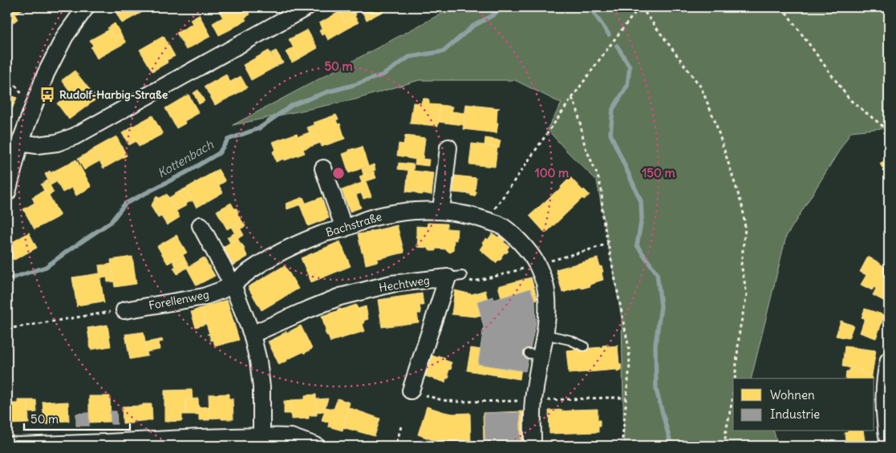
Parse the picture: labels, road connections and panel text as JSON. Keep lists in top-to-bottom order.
{
  "streets": {
    "street": ["Bachstraße", "Hechtweg", "Forellenweg"]
  },
  "crossings": [
    ["Bachstraße", "Forellenweg"]
  ],
  "water": ["Kottenbach"],
  "places": {
    "bus stop": ["Rudolf-Harbig-Straße"]
  },
  "legend": ["Wohnen", "Industrie"],
  "scale_bar": "50 m",
  "rings": ["50 m", "100 m", "150 m"]
}
